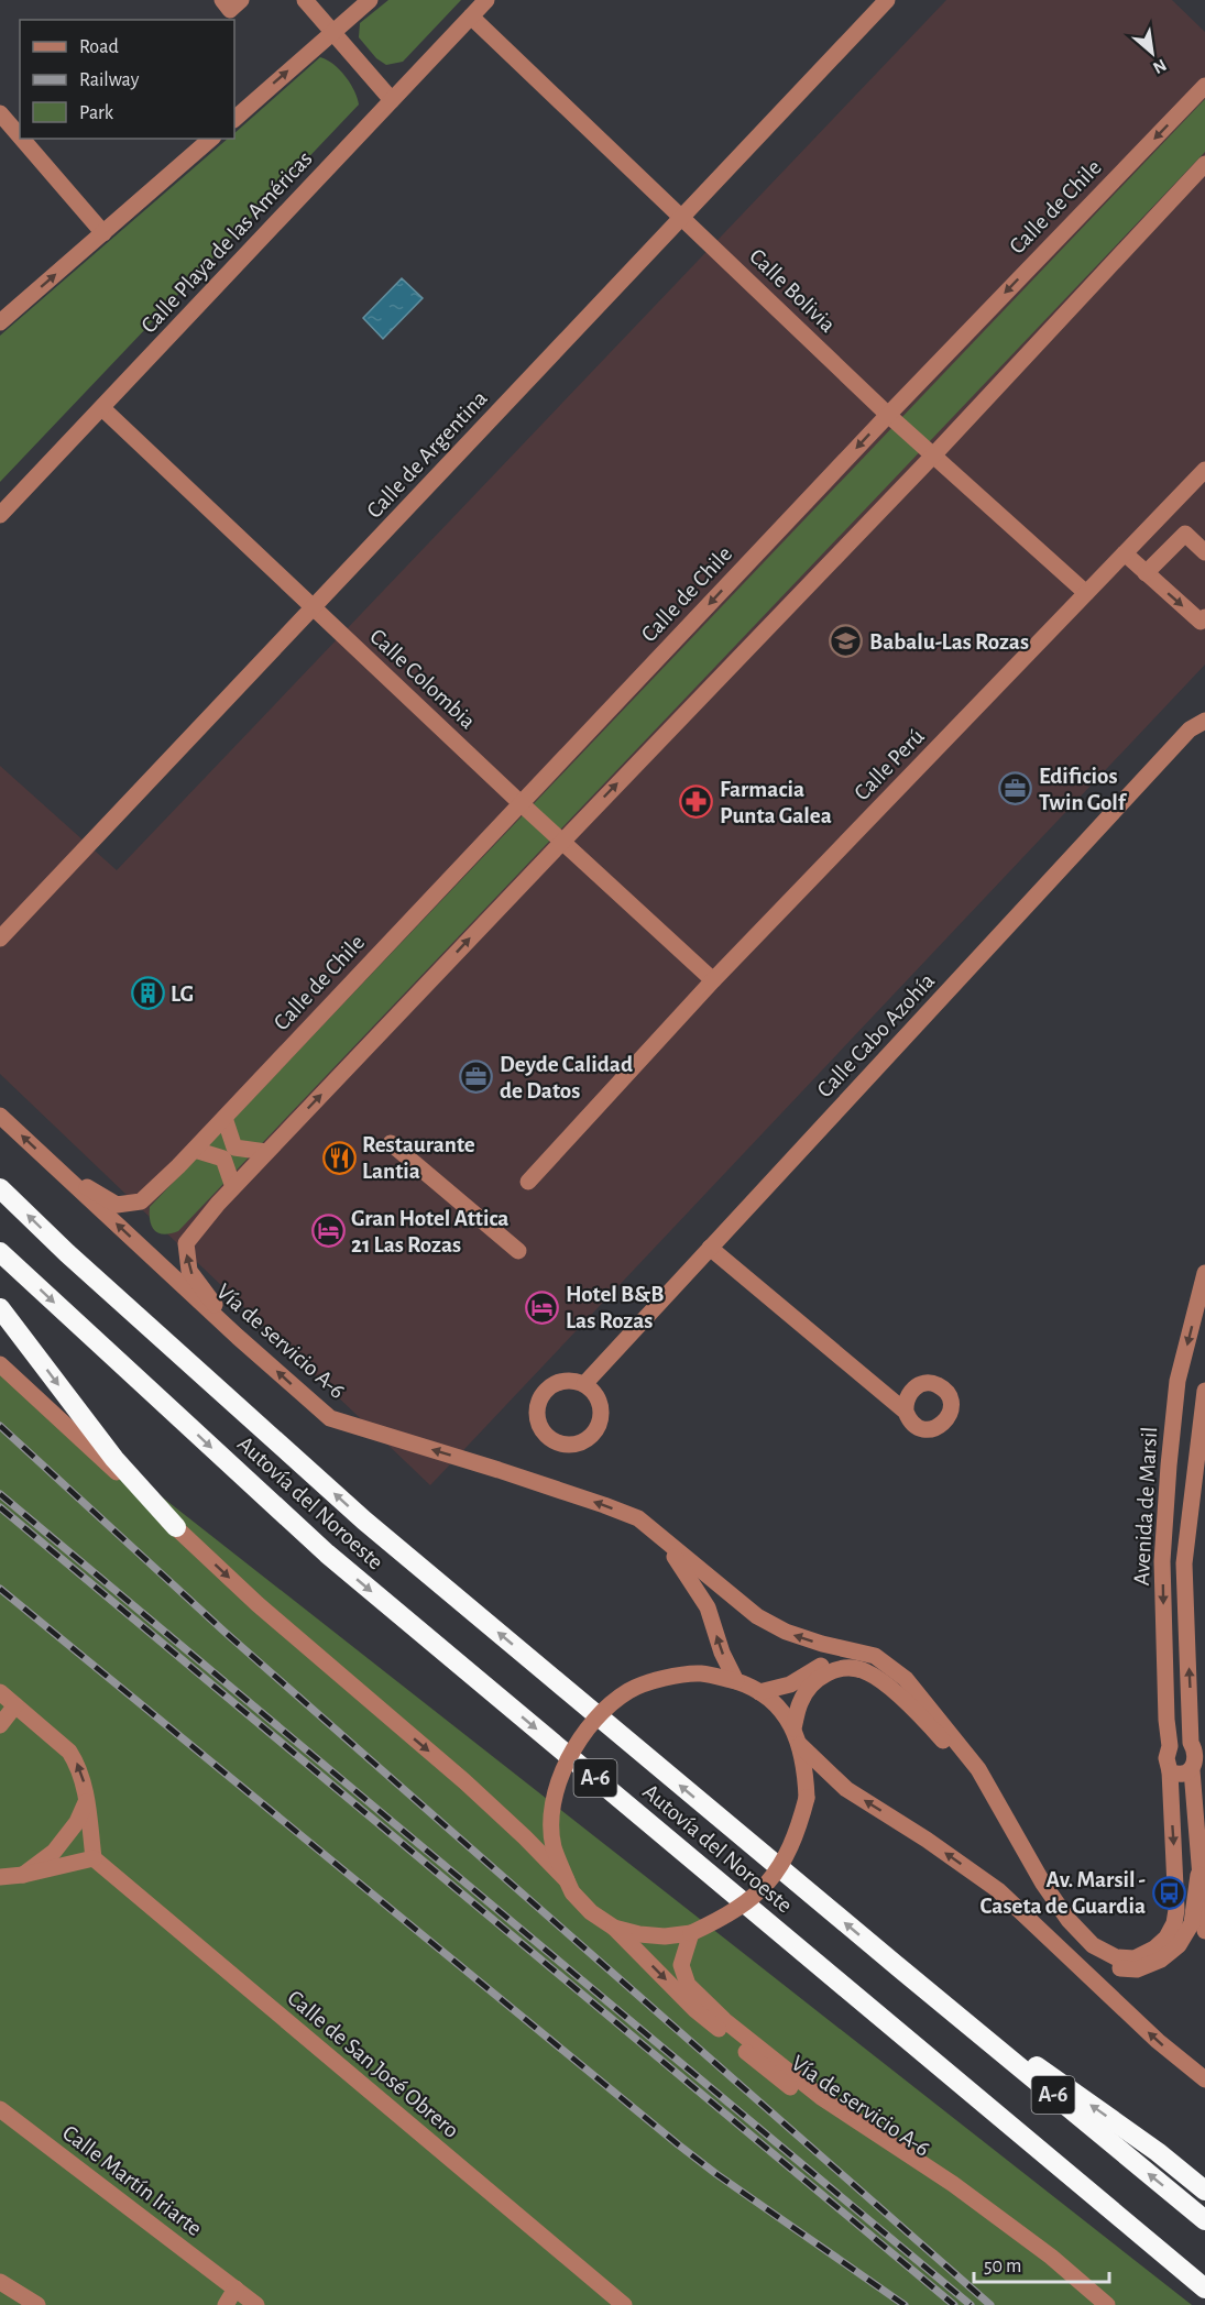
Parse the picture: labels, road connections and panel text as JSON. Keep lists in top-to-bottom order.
{
  "streets": {
    "highway": ["Autovía del Noroeste", "A-6"],
    "street": [
      "Calle de Chile",
      "Calle Playa de las Américas",
      "Calle Bolivia",
      "Calle de Argentina",
      "Calle Colombia",
      "Calle Perú",
      "Calle Cabo Azohía",
      "Vía de servicio A-6",
      "Avenida de Marsil",
      "Calle de San José Obrero",
      "Calle Martín Iriarte"
    ]
  },
  "crossings": [
    ["Calle de Chile", "Calle Bolivia"],
    ["Calle de Chile", "Calle Colombia"],
    ["Calle de Chile", "Vía de servicio A-6"],
    ["Calle Playa de las Américas", "Calle Bolivia"],
    ["Calle Playa de las Américas", "Calle Colombia"],
    ["Calle Bolivia", "Calle de Argentina"],
    ["Calle Bolivia", "Calle Perú"],
    ["Calle de Argentina", "Calle Colombia"],
    ["Calle Colombia", "Calle Perú"],
    ["Vía de servicio A-6", "Avenida de Marsil"]
  ],
  "places": {
    "school or university": ["Babalu-Las Rozas"],
    "office": ["Edificios Twin Golf", "Deyde Calidad de Datos"],
    "pharmacy": ["Farmacia Punta Galea"],
    "building": ["LG"],
    "restaurant": ["Restaurante Lantia"],
    "hotel": ["Gran Hotel Attica 21 Las Rozas", "Hotel B&B Las Rozas"],
    "bus stop": ["Av. Marsil - Caseta de Guardia"]
  },
  "legend": ["Road", "Railway", "Park"],
  "scale_bar": "50 m",
  "north": "bottom right"
}
